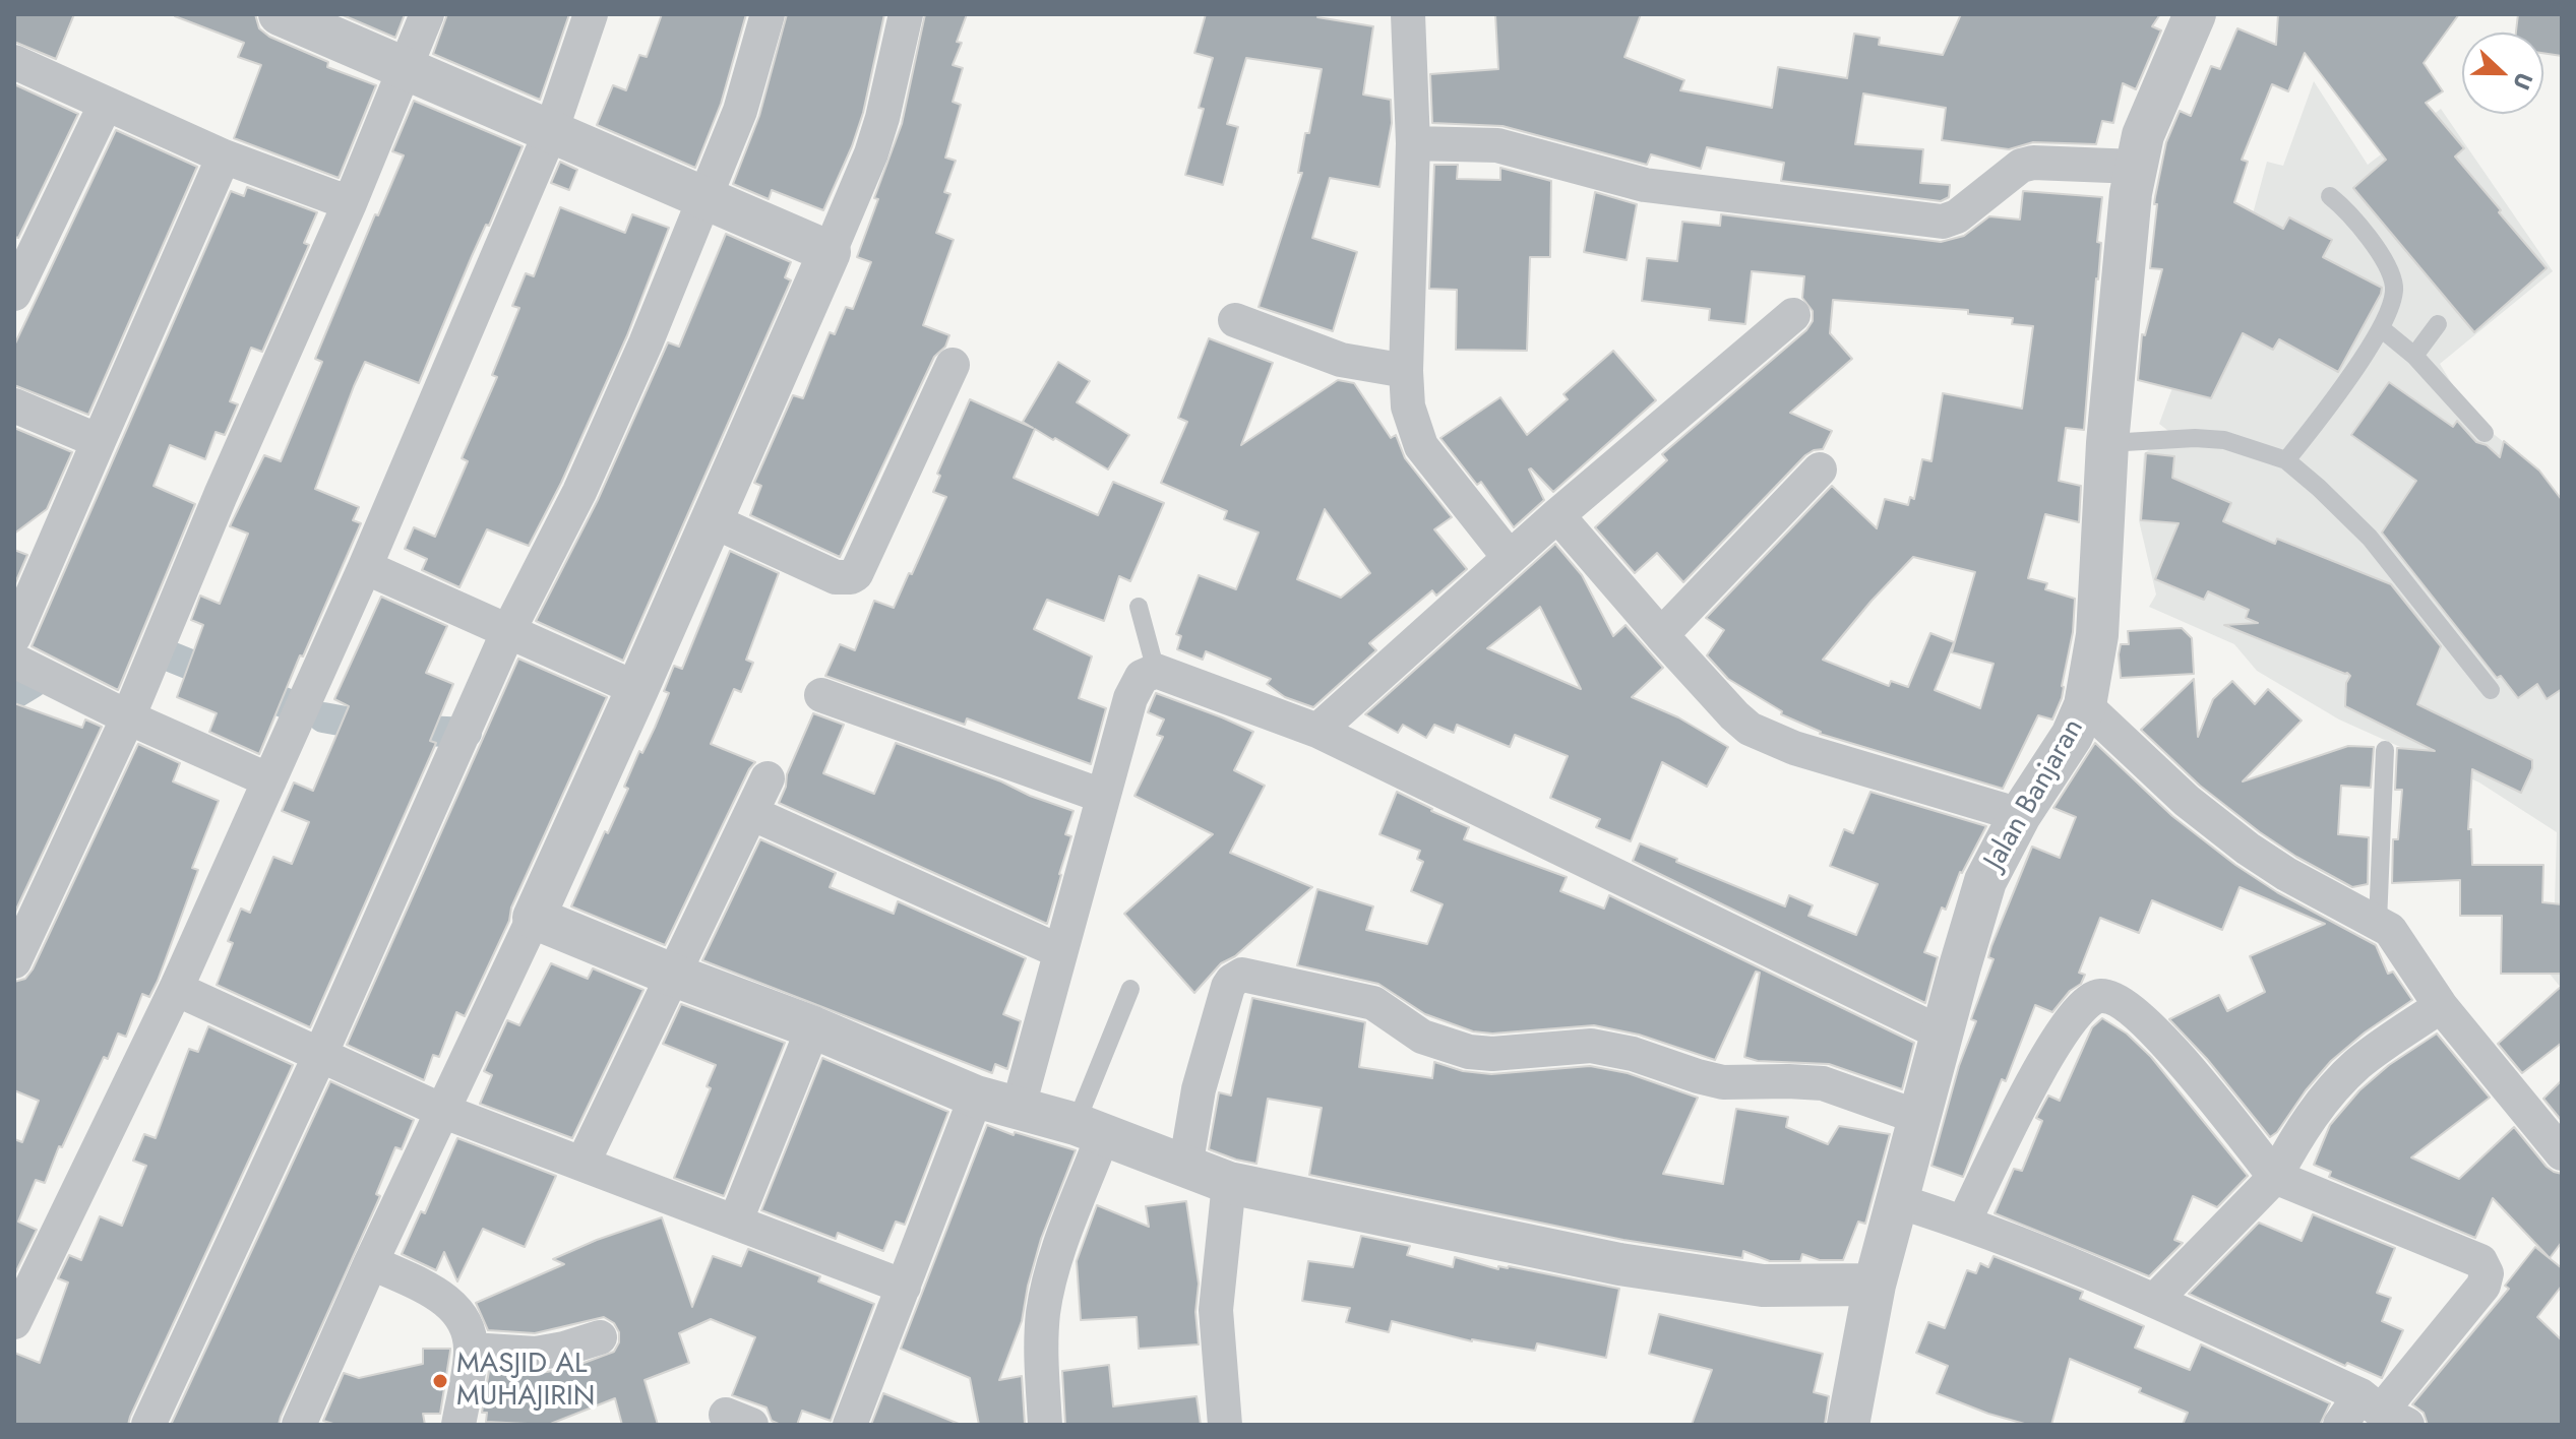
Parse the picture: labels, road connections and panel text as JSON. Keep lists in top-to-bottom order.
{
  "streets": {
    "street": ["Jalan Banjaran"]
  },
  "places": ["MASJID AL MUHAJIRIN"],
  "north": "right"
}
